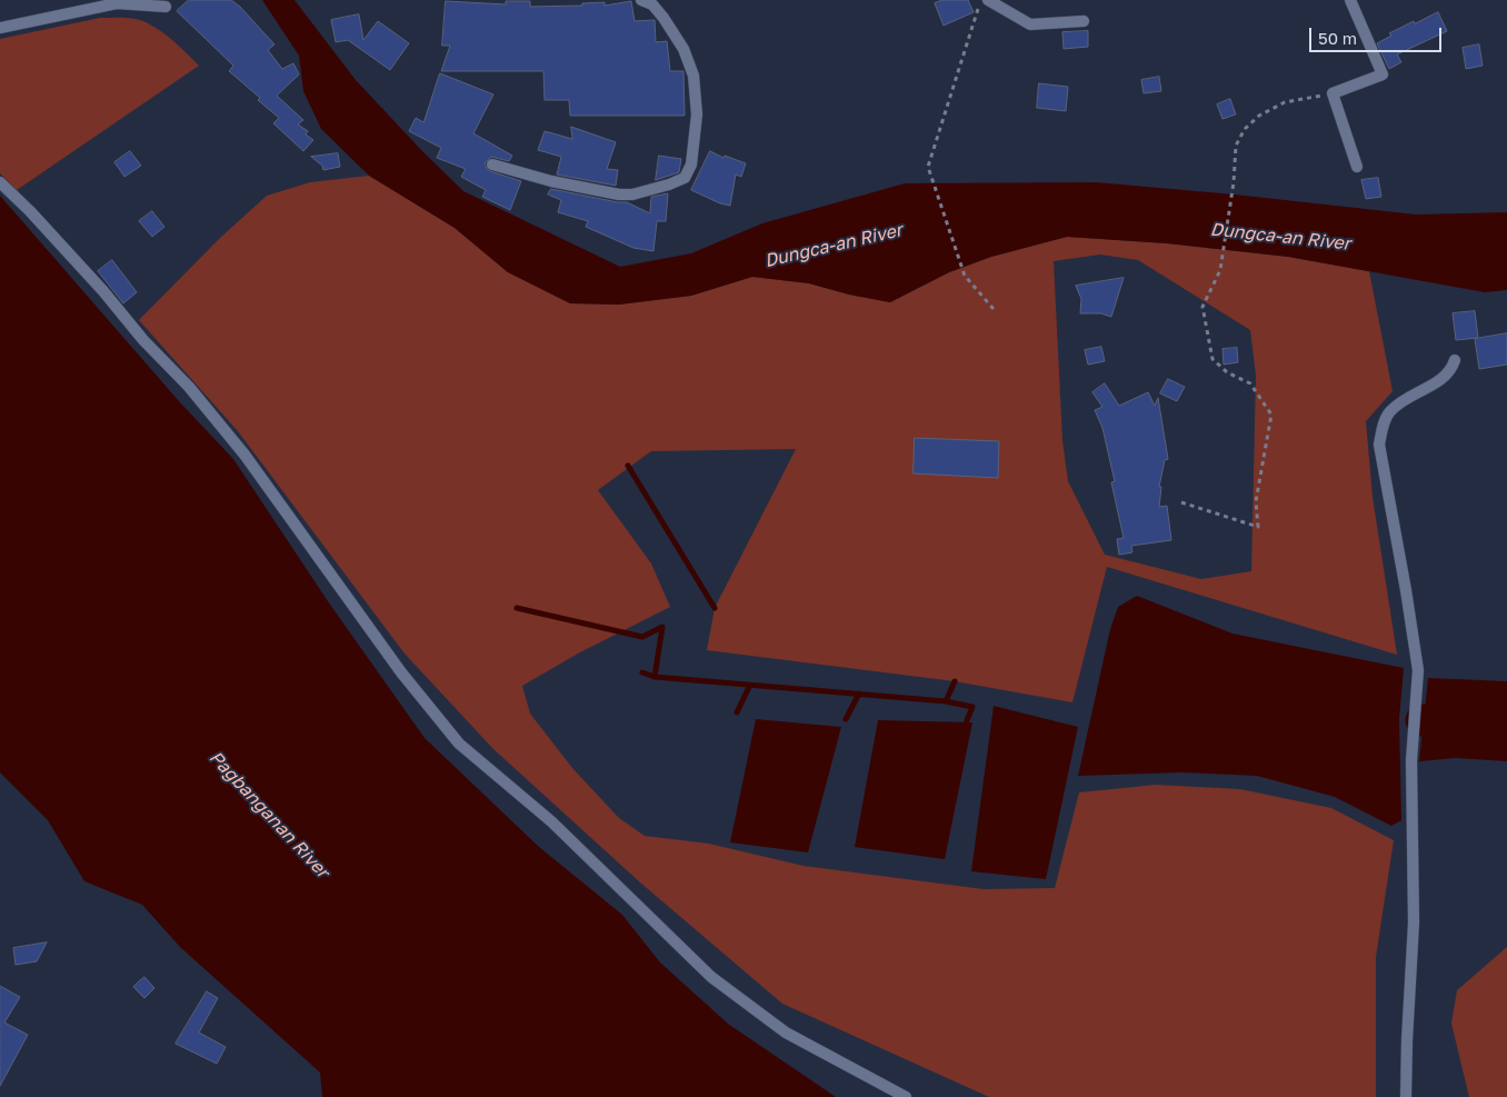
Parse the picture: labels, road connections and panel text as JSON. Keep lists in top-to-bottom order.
{
  "water": ["Dungca-an River", "Pagbanganan River"],
  "scale_bar": "50 m"
}
